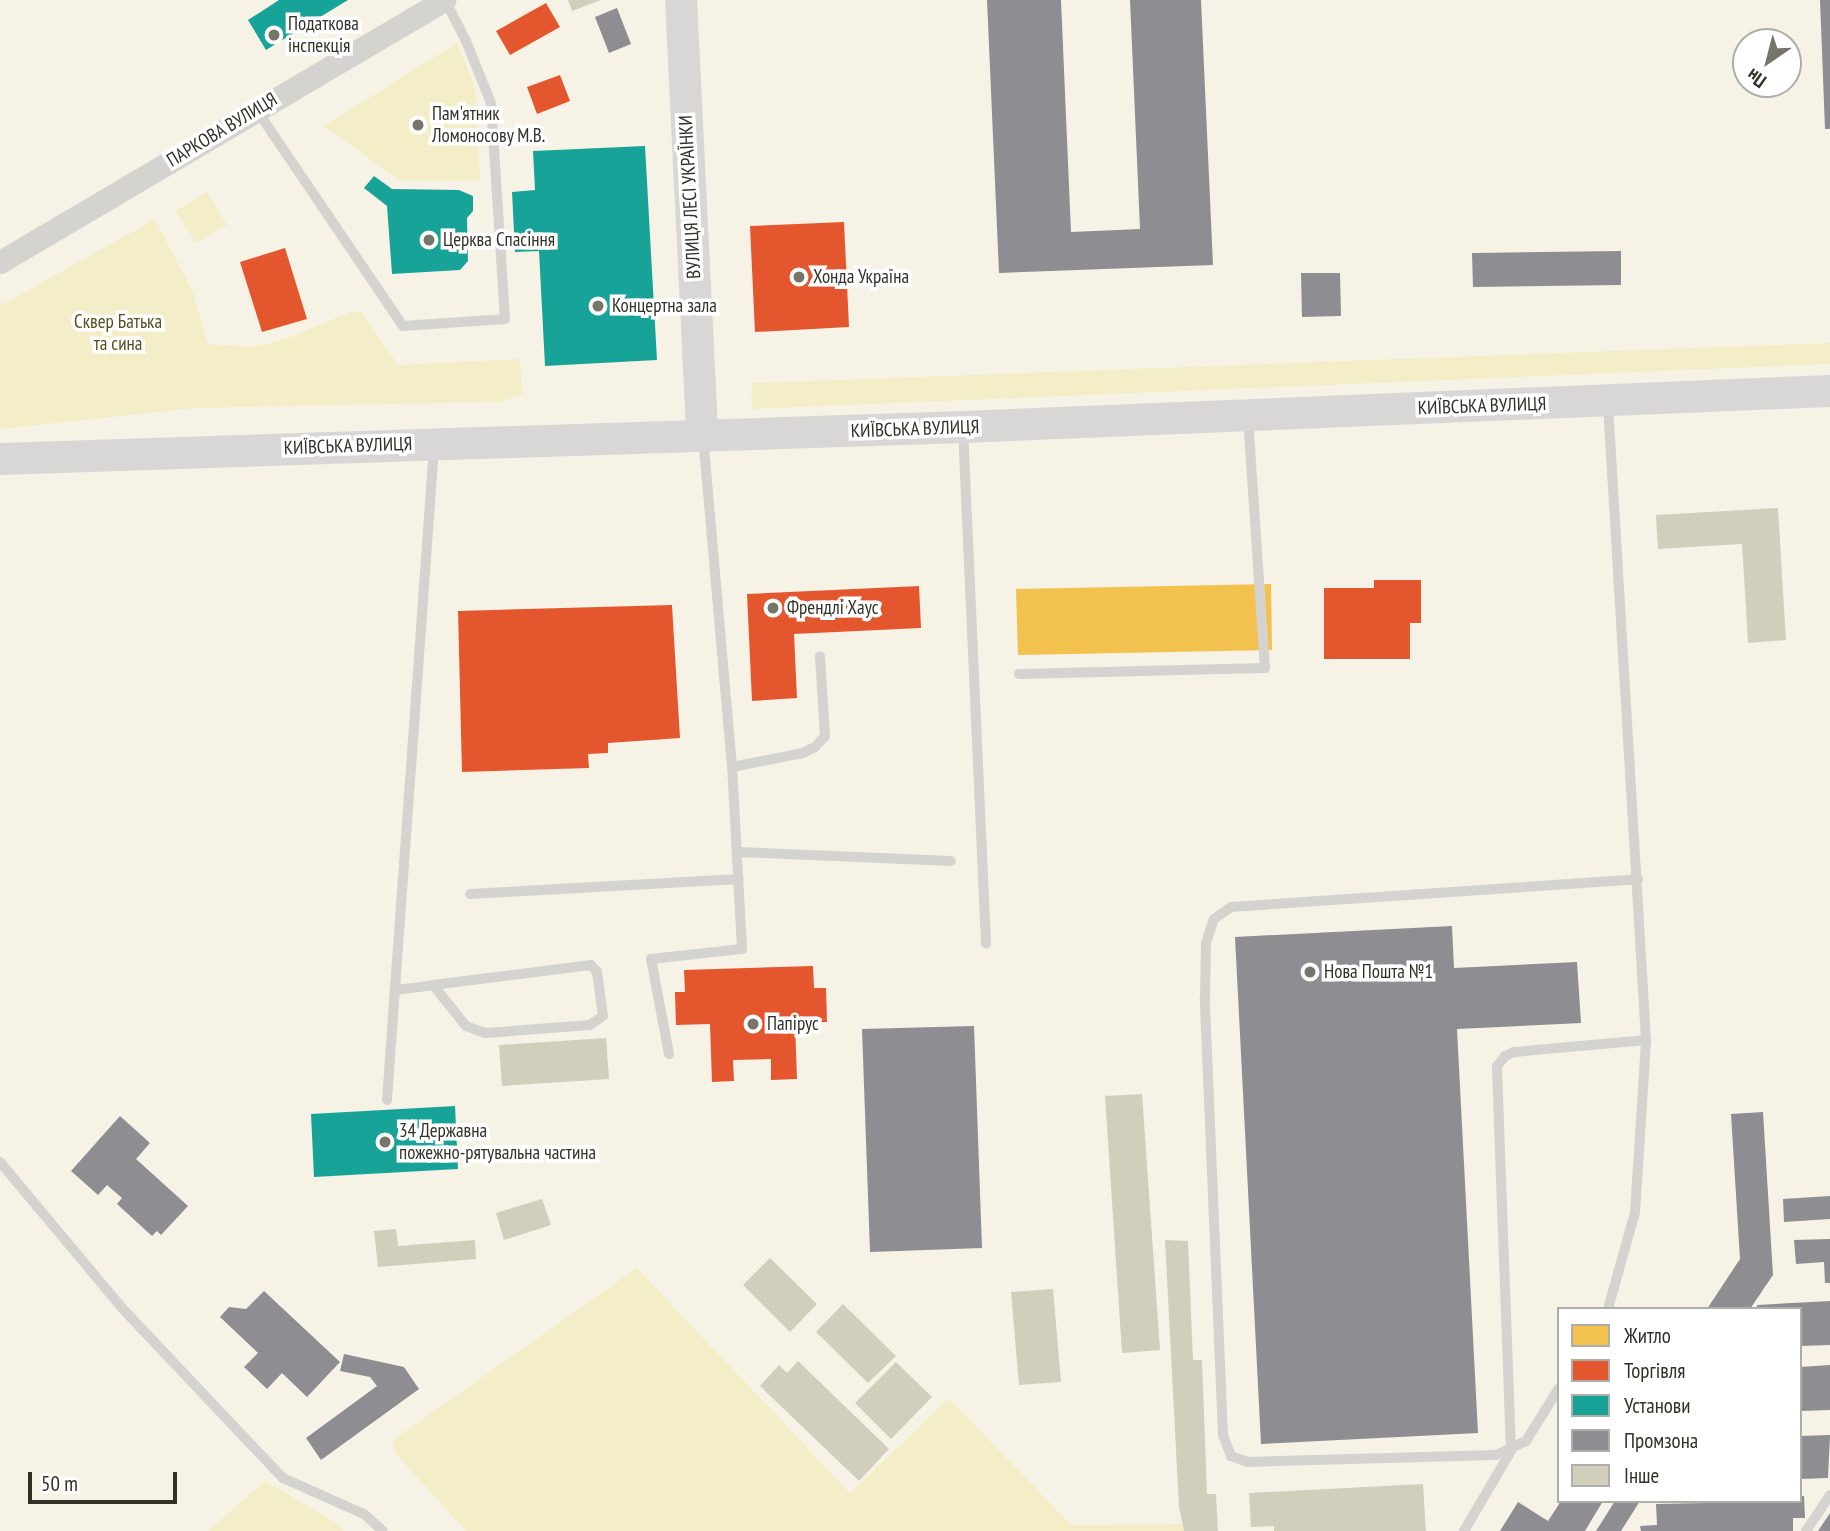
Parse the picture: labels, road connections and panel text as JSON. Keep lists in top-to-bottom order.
{
  "streets": {
    "main road": ["ВУЛИЦЯ ЛЕСІ УКРАЇНКИ", "КИЇВСЬКА ВУЛИЦЯ"],
    "street": ["ПАРКОВА ВУЛИЦЯ"]
  },
  "crossings": [
    ["ВУЛИЦЯ ЛЕСІ УКРАЇНКИ", "КИЇВСЬКА ВУЛИЦЯ"]
  ],
  "parks": ["Сквер Батька та сина"],
  "places": [
    "Податкова інспекція",
    "Пам'ятник Ломоносову М.В.",
    "Церква Спасіння",
    "Хонда Україна",
    "Концертна зала",
    "Френдлі Хаус",
    "Нова Пошта №1",
    "Папірус",
    "34 Державна пожежно-рятувальна частина"
  ],
  "legend": [
    "Житло",
    "Торгівля",
    "Установи",
    "Промзона",
    "Інше"
  ],
  "scale_bar": "50 m",
  "north": "bottom left"
}
